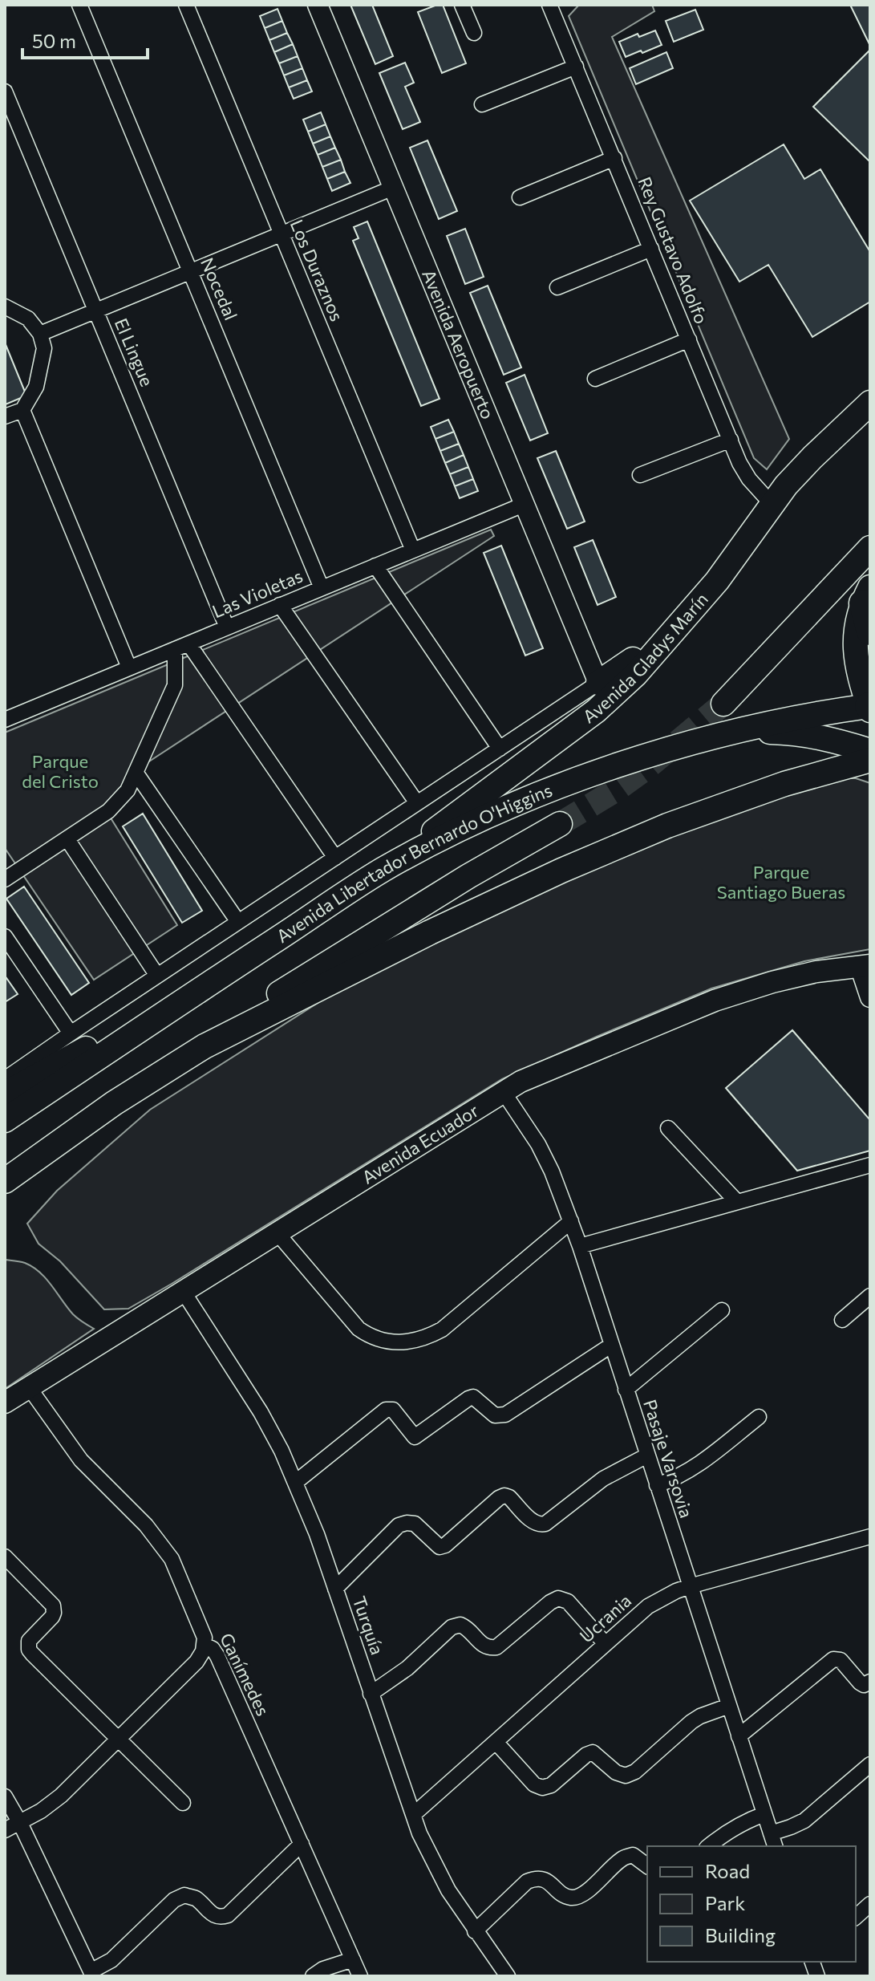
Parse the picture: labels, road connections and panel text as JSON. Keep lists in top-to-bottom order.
{
  "streets": {
    "main road": ["Avenida Gladys Marín", "Avenida Libertador Bernardo O'Higgins", "Avenida Ecuador"],
    "street": [
      "Rey Gustavo Adolfo",
      "Los Duraznos",
      "Nocedal",
      "Avenida Aeropuerto",
      "El Lingue",
      "Las Violetas",
      "Pasaje Varsovia",
      "Ucrania",
      "Turquía",
      "Ganímedes"
    ]
  },
  "crossings": [
    ["Rey Gustavo Adolfo", "Avenida Gladys Marín"],
    ["Los Duraznos", "Las Violetas"],
    ["Nocedal", "Las Violetas"],
    ["Avenida Aeropuerto", "Las Violetas"],
    ["Avenida Aeropuerto", "Avenida Libertador Bernardo O'Higgins"],
    ["El Lingue", "Las Violetas"],
    ["Avenida Gladys Marín", "Avenida Libertador Bernardo O'Higgins"],
    ["Avenida Ecuador", "Pasaje Varsovia"],
    ["Avenida Ecuador", "Turquía"],
    ["Avenida Ecuador", "Ganímedes"],
    ["Pasaje Varsovia", "Ucrania"],
    ["Ucrania", "Turquía"]
  ],
  "parks": ["Parque del Cristo", "Parque Santiago Bueras"],
  "legend": ["Road", "Park", "Building"],
  "scale_bar": "50 m"
}
